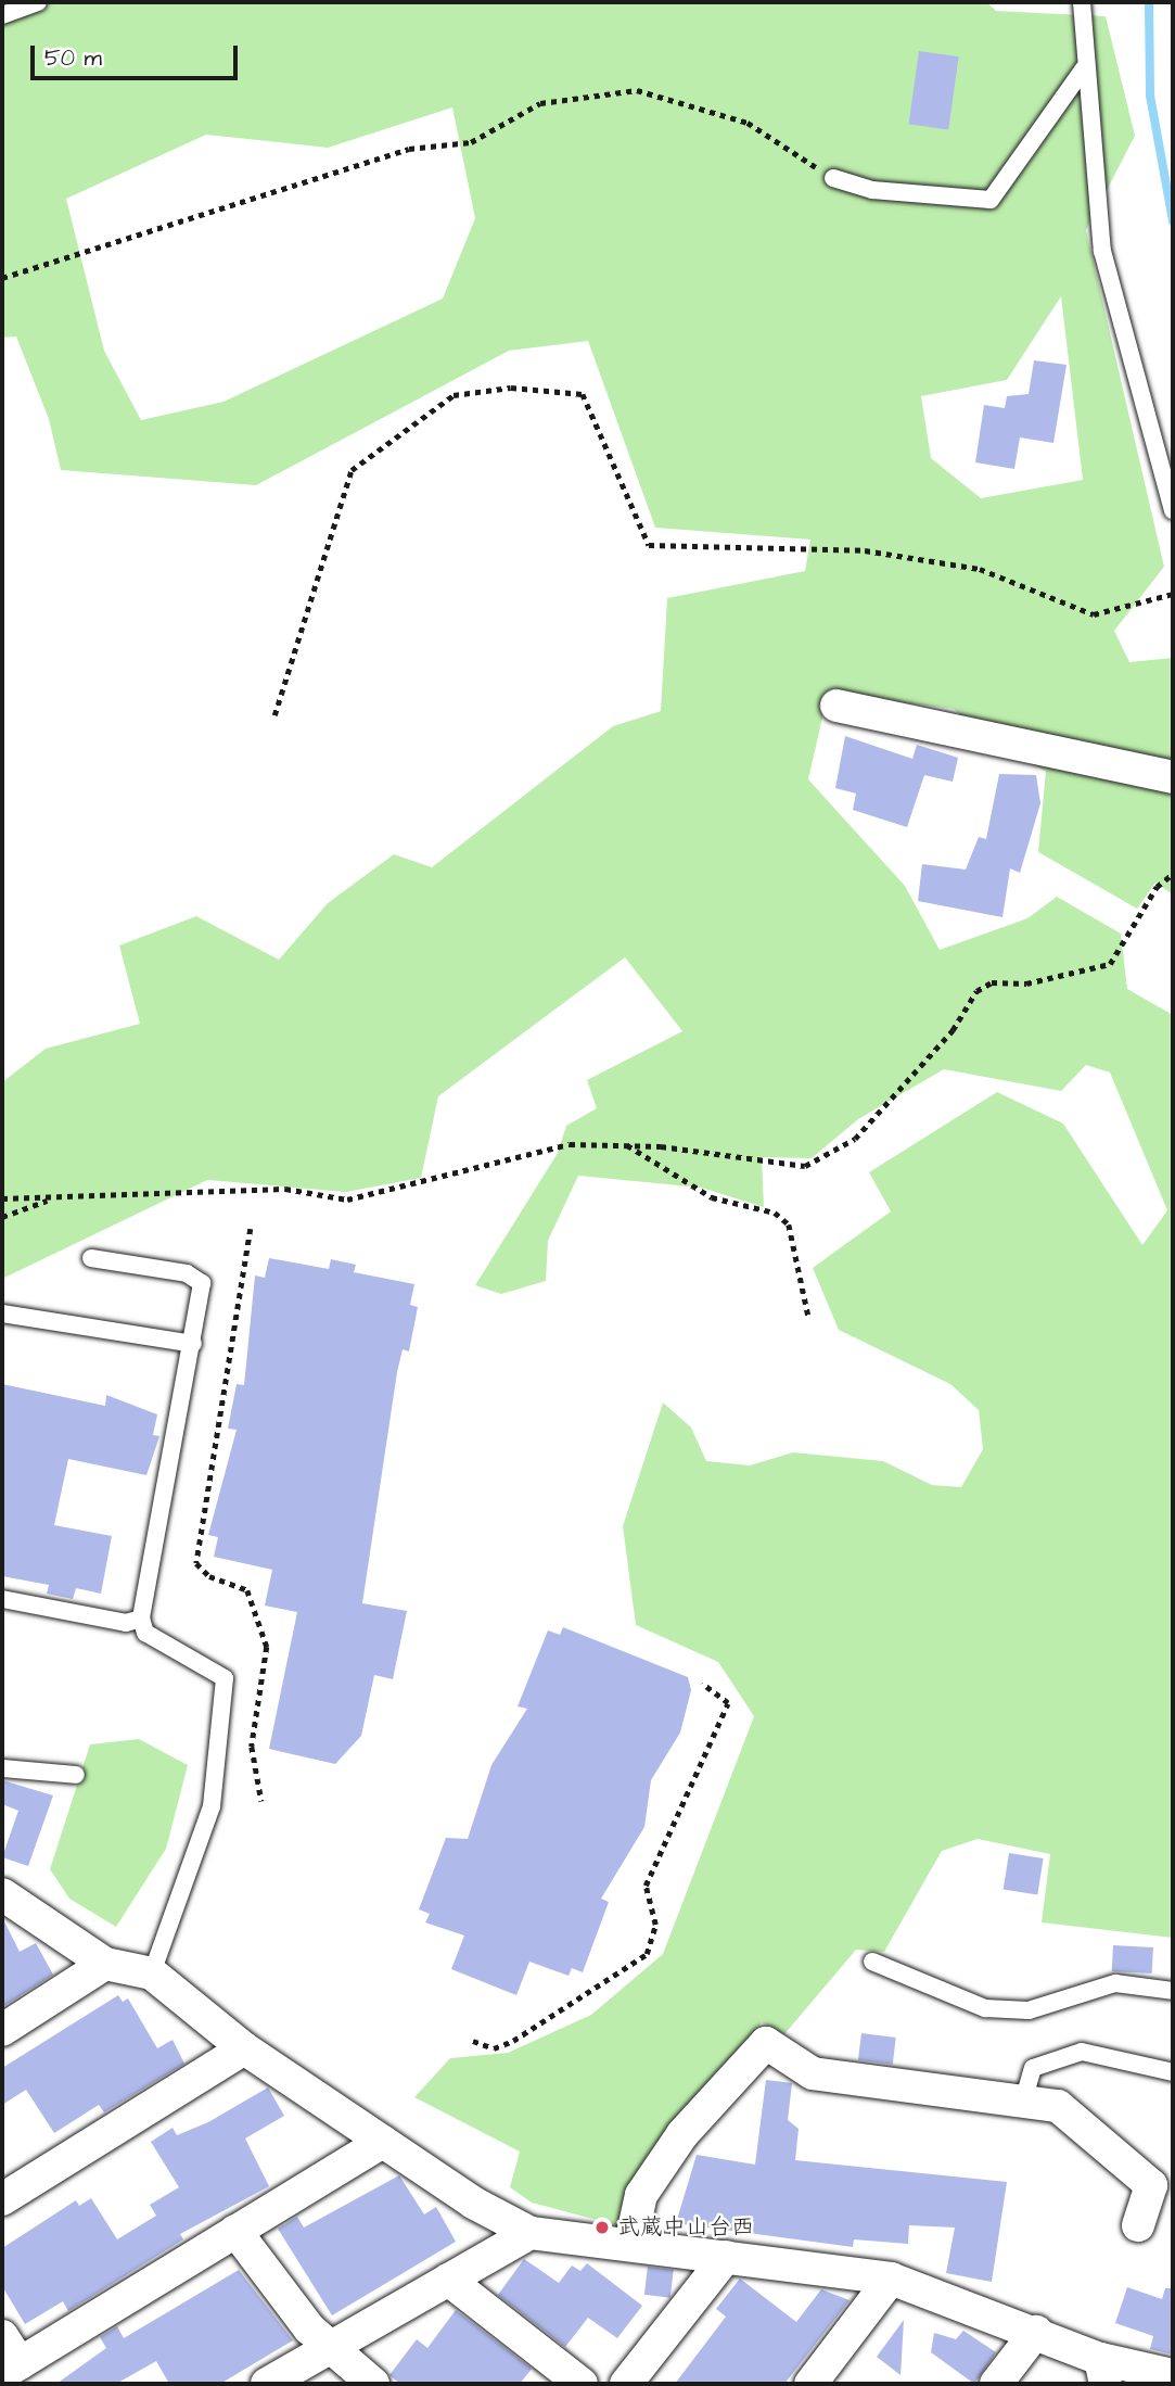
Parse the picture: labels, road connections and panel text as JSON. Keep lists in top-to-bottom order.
{
  "places": ["武蔵中山台西"],
  "scale_bar": "50 m"
}
